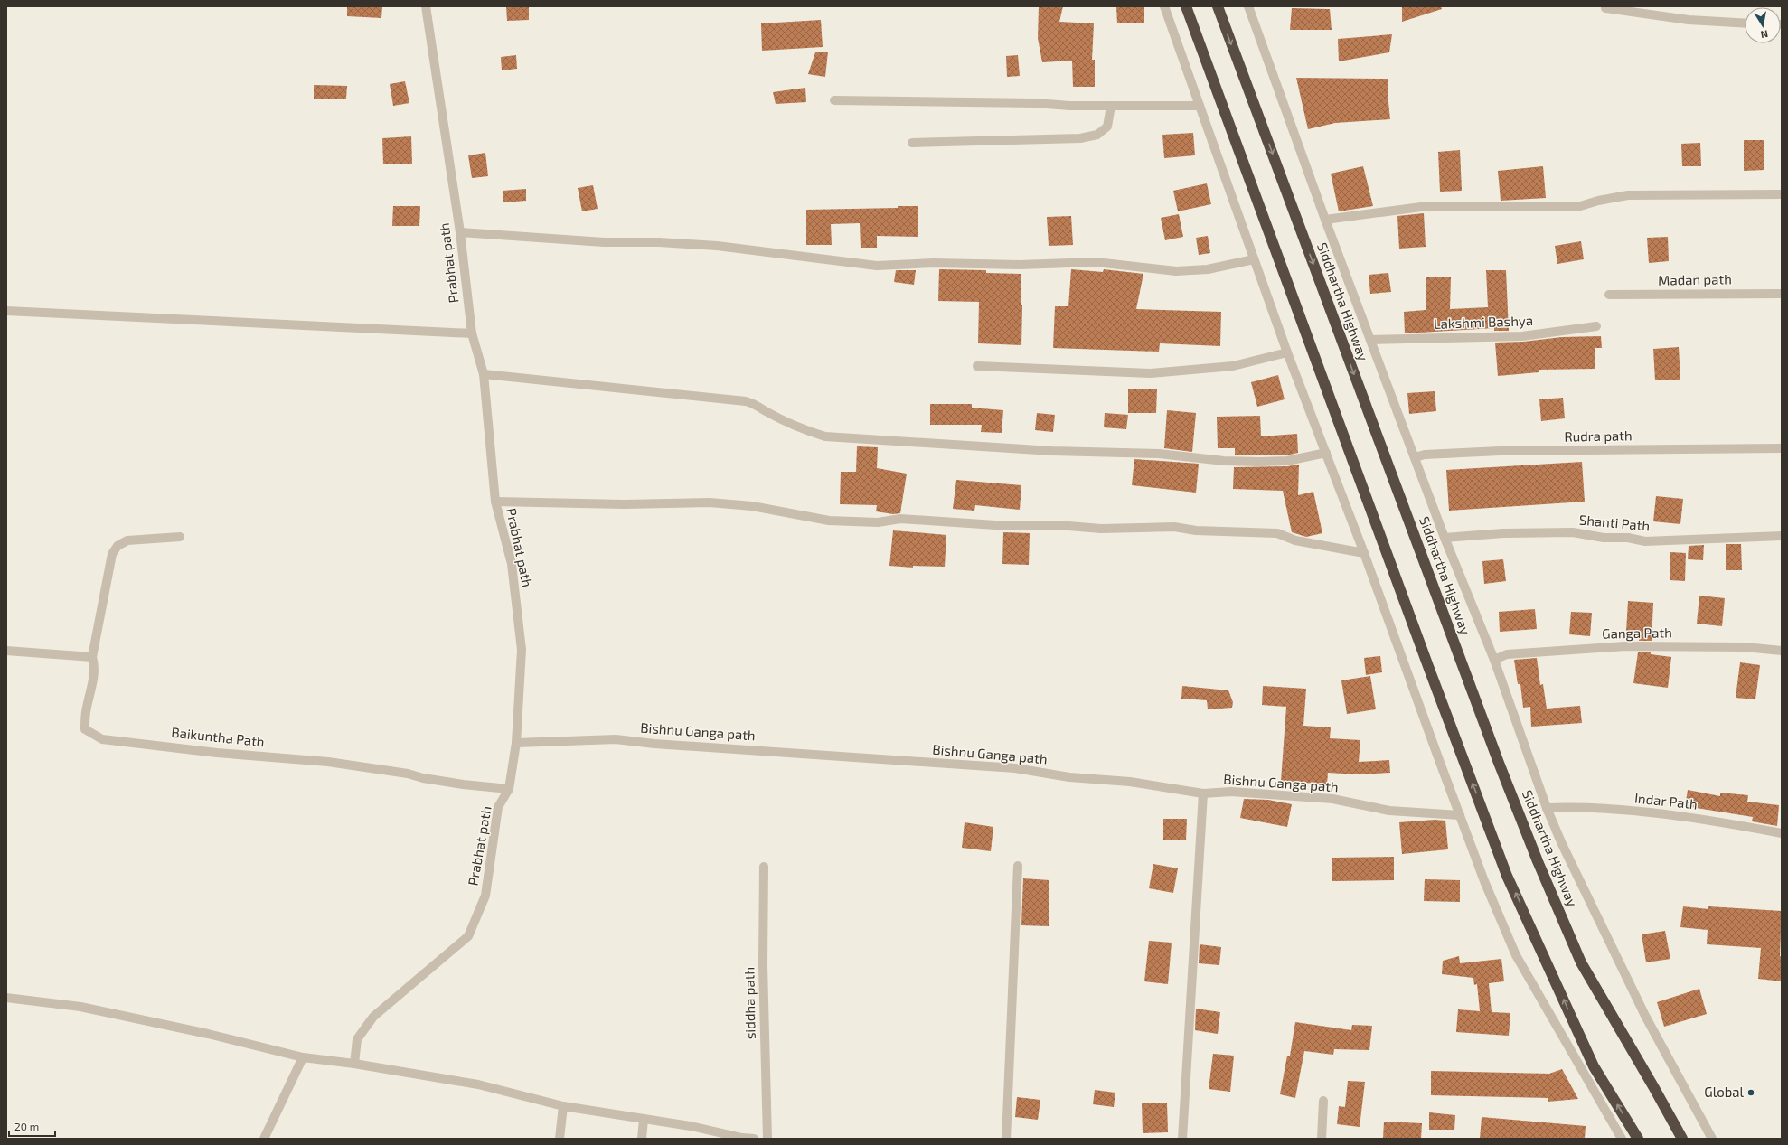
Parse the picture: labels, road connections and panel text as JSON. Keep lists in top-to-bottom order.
{
  "streets": {
    "highway": ["Siddhartha Highway"],
    "street": [
      "Prabhat path",
      "Madan path",
      "Lakshmi Bashya",
      "Rudra path",
      "Shanti Path",
      "Ganga Path",
      "Bishnu Ganga path",
      "Baikuntha Path",
      "Indar Path",
      "siddha path"
    ]
  },
  "crossings": [
    ["Prabhat path", "Bishnu Ganga path"],
    ["Prabhat path", "Baikuntha Path"]
  ],
  "places": ["Global"],
  "scale_bar": "20 m",
  "north": "bottom"
}
